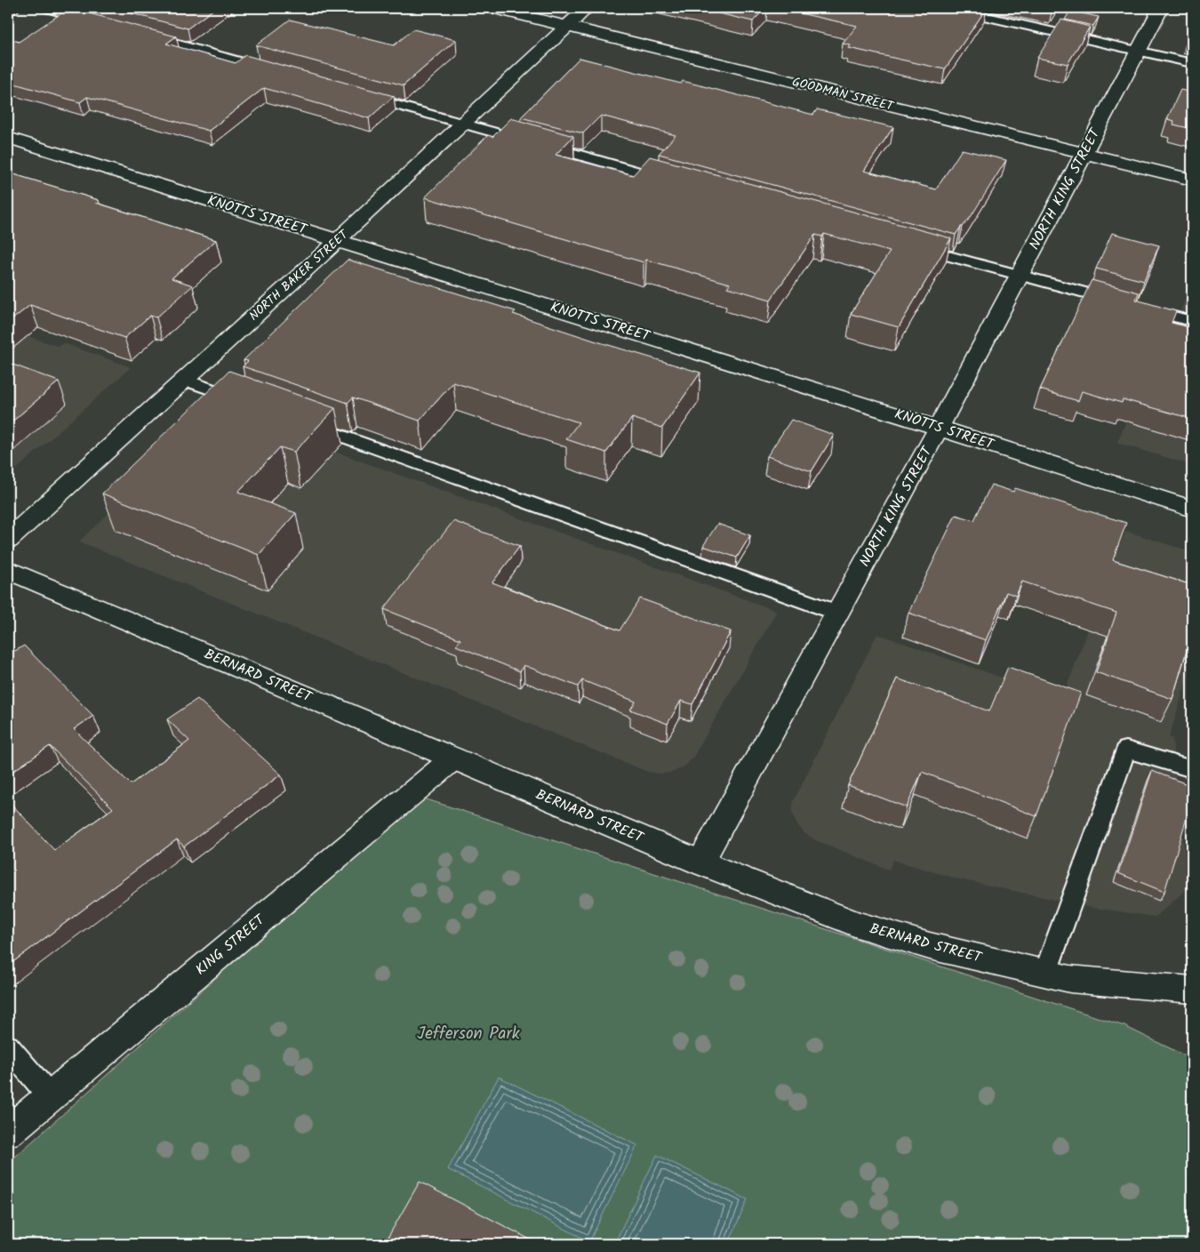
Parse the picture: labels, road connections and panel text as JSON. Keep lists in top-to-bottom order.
{
  "streets": {
    "street": [
      "GOODMAN STREET",
      "NORTH KING STREET",
      "KNOTTS STREET",
      "NORTH BAKER STREET",
      "BERNARD STREET",
      "KING STREET"
    ]
  },
  "crossings": [
    ["GOODMAN STREET", "NORTH KING STREET"],
    ["GOODMAN STREET", "NORTH BAKER STREET"],
    ["NORTH KING STREET", "KNOTTS STREET"],
    ["NORTH KING STREET", "BERNARD STREET"],
    ["KNOTTS STREET", "NORTH BAKER STREET"],
    ["BERNARD STREET", "KING STREET"]
  ],
  "parks": ["Jefferson Park"]
}
